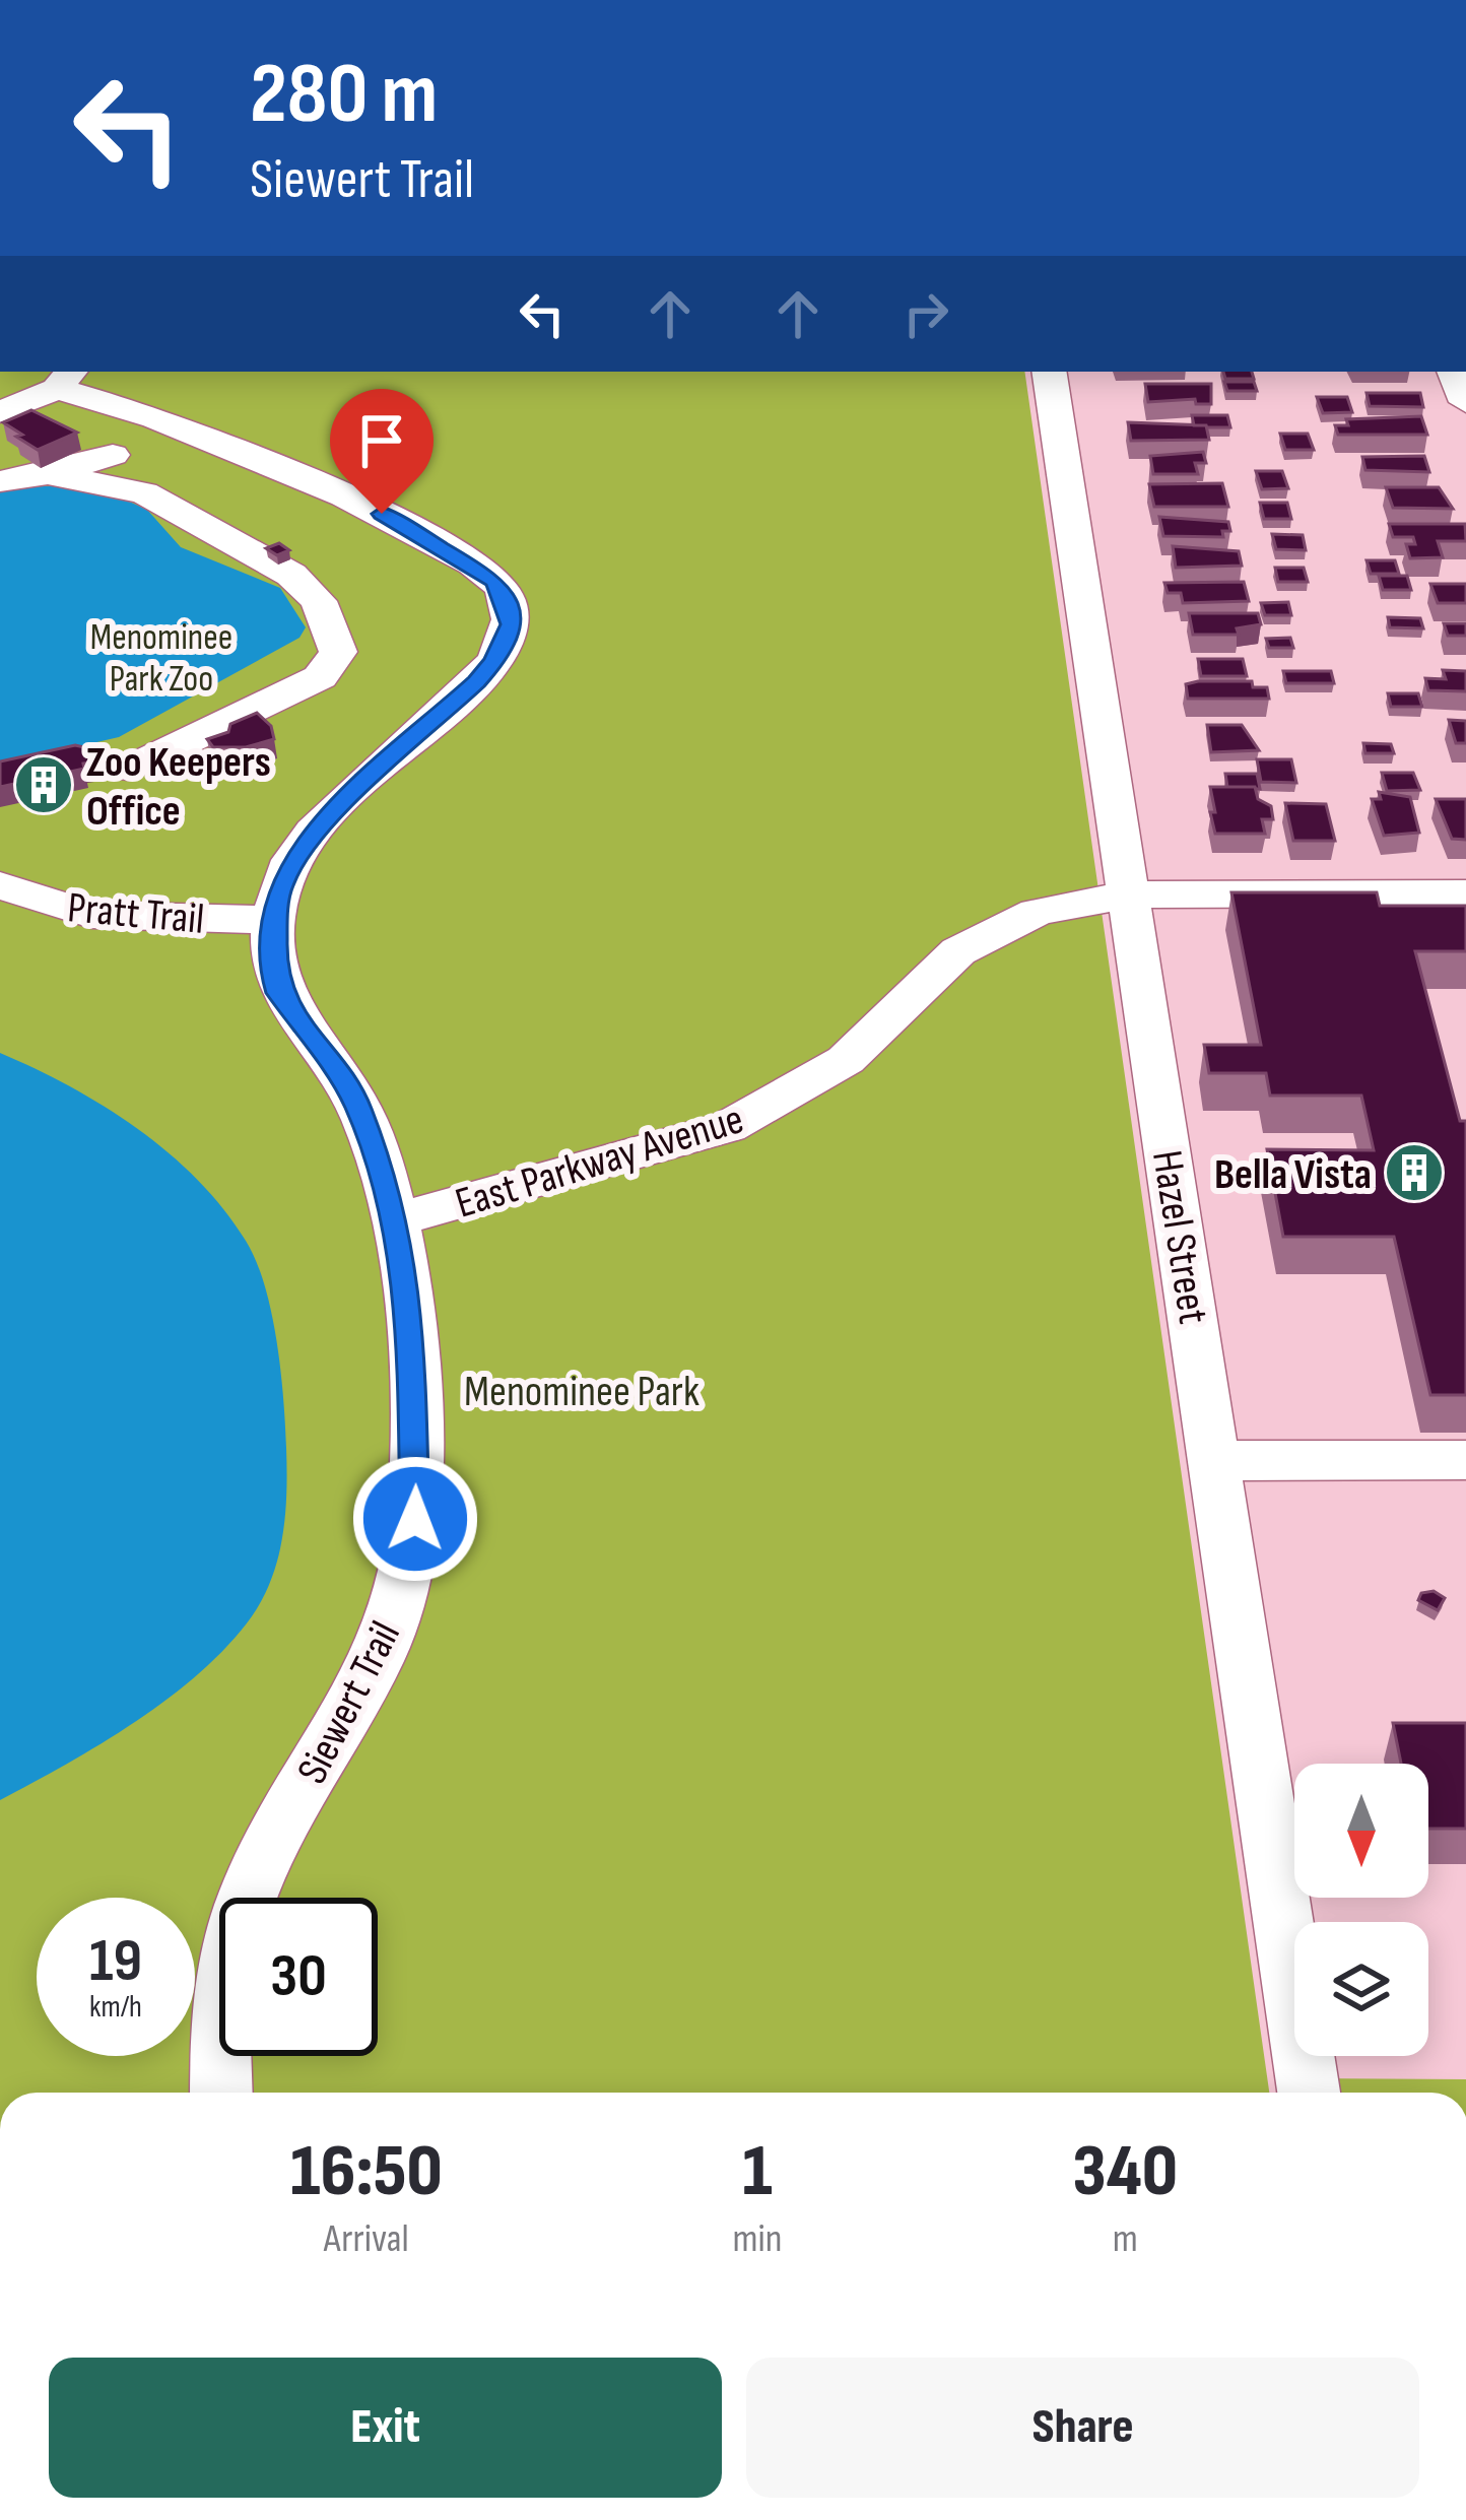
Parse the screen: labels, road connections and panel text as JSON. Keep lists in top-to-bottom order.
{
  "streets": {
    "street": [
      "Pratt Trail",
      "East Parkway Avenue",
      "Hazel Street",
      "Siewert Trail"
    ]
  },
  "crossings": [
    ["Pratt Trail", "Siewert Trail"],
    ["East Parkway Avenue", "Hazel Street"],
    ["East Parkway Avenue", "Siewert Trail"]
  ],
  "parks": ["Menominee Park Zoo", "Menominee Park"],
  "places": {
    "building": ["Zoo Keepers Office", "Bella Vista"]
  },
  "north": "bottom",
  "page": {
    "turn": ["280 m", "Siewert Trail"],
    "speed": "19 km/h",
    "limit": "30",
    "eta": [
      "16:50",
      "Arrival",
      "1",
      "min",
      "340",
      "m"
    ],
    "buttons": ["Exit", "Share"]
  }
}
